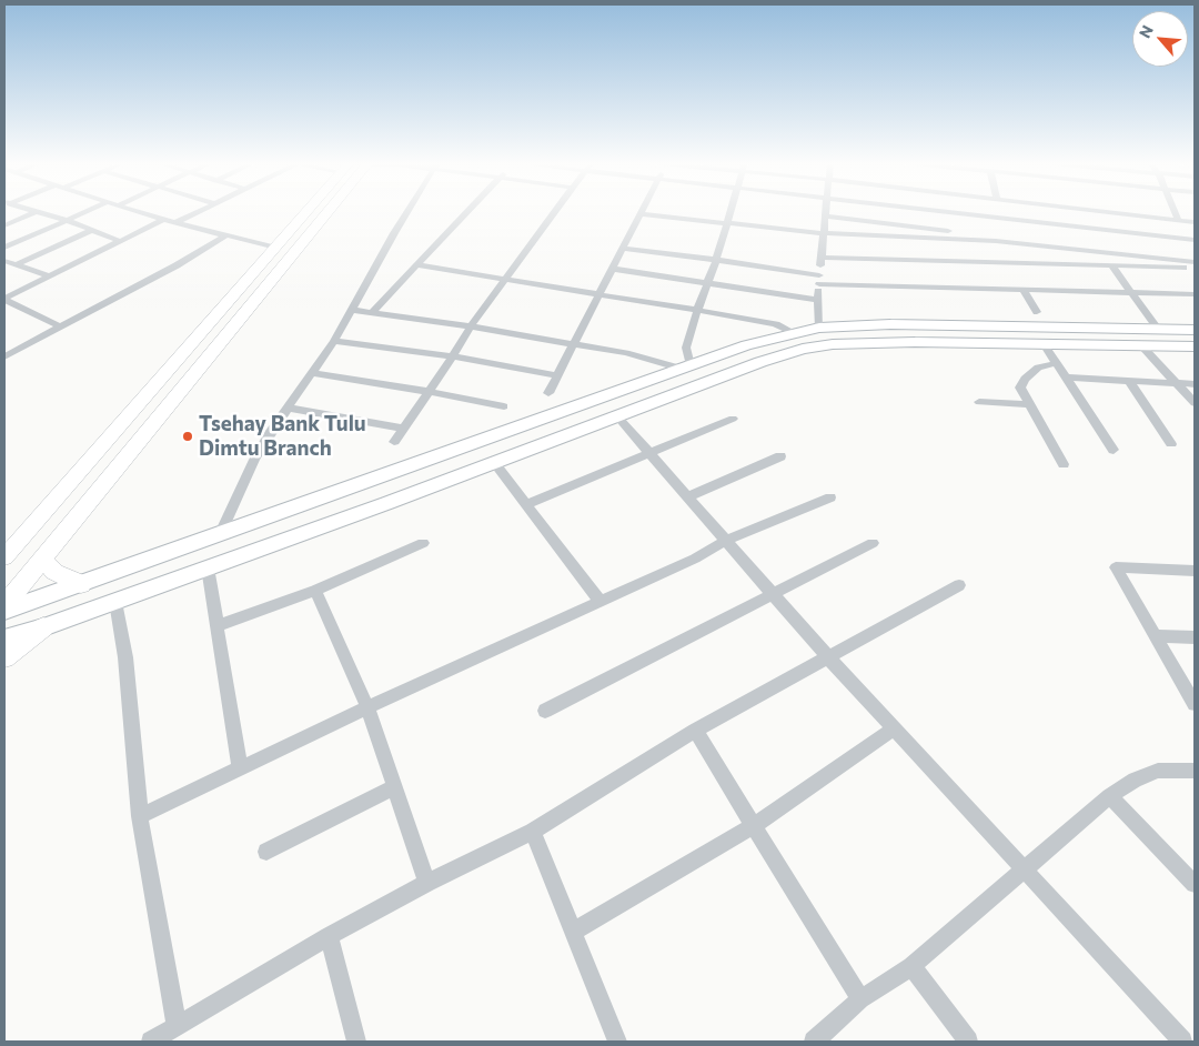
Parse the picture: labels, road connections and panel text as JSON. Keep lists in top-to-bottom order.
{
  "places": ["Tsehay Bank Tulu Dimtu Branch"],
  "north": "top left"
}
